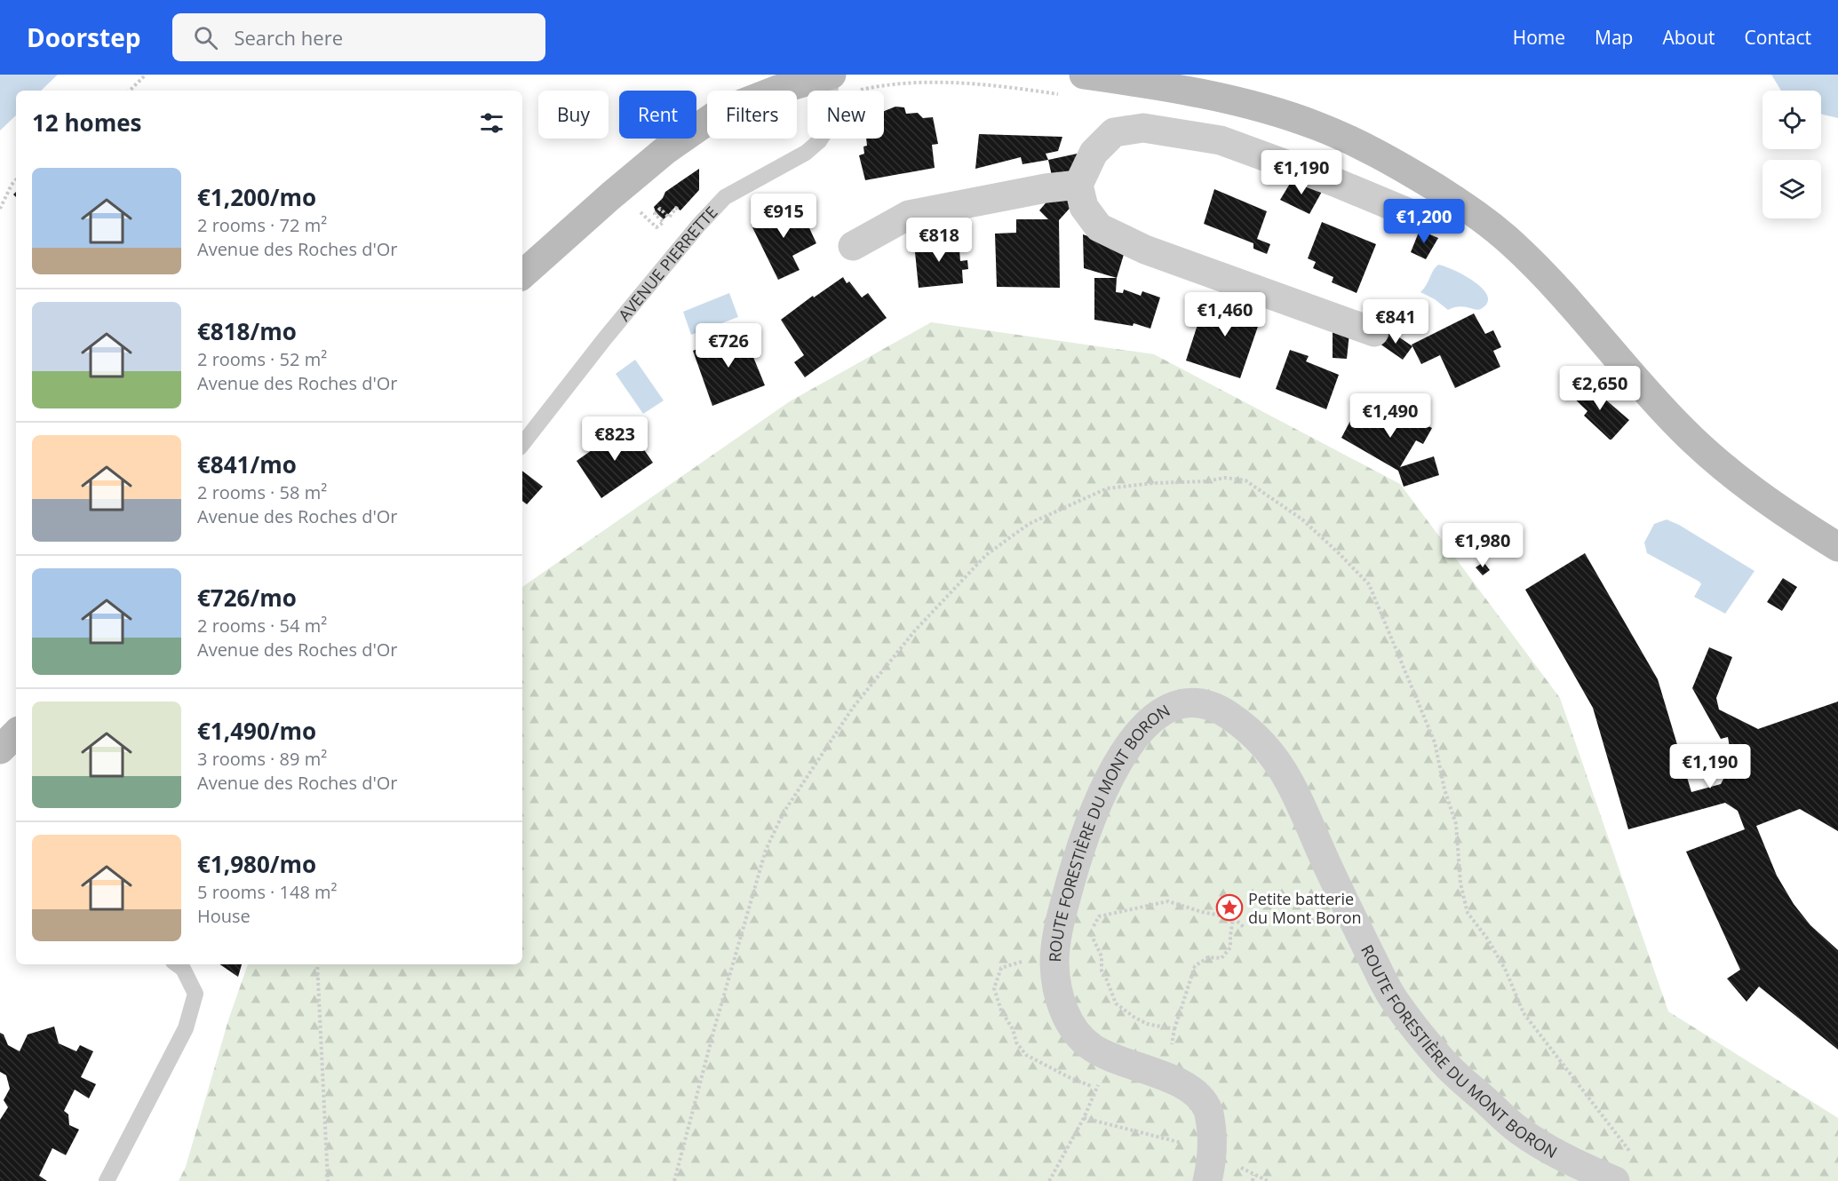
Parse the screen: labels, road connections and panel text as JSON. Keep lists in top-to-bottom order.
{
  "streets": {
    "street": ["ROUTE FORESTIÈRE DU MONT BORON"],
    "lane": ["AVENUE PIERRETTE"]
  },
  "places": {
    "place": ["Petite batterie du Mont Boron"]
  },
  "page": {
    "header": "Doorstep",
    "search": "Search here",
    "nav": [
      "Home",
      "Map",
      "About",
      "Contact"
    ],
    "chip": [
      "Buy",
      "Rent",
      "Filters",
      "New"
    ],
    "heading": "12 homes",
    "price": [
      "€1,190",
      "€915",
      "€1,200",
      "€818",
      "€1,460",
      "€841",
      "€726",
      "€2,650",
      "€1,490",
      "€823",
      "€1,980",
      "€1,190"
    ],
    "list": [
      {
        "name": "€1,200/mo",
        "note": "2 rooms · 72 m² · Avenue des Roches d'Or"
      },
      {
        "name": "€818/mo",
        "note": "2 rooms · 52 m² · Avenue des Roches d'Or"
      },
      {
        "name": "€841/mo",
        "note": "2 rooms · 58 m² · Avenue des Roches d'Or"
      },
      {
        "name": "€726/mo",
        "note": "2 rooms · 54 m² · Avenue des Roches d'Or"
      },
      {
        "name": "€1,490/mo",
        "note": "3 rooms · 89 m² · Avenue des Roches d'Or"
      },
      {
        "name": "€1,980/mo",
        "note": "5 rooms · 148 m² · House"
      }
    ]
  }
}
